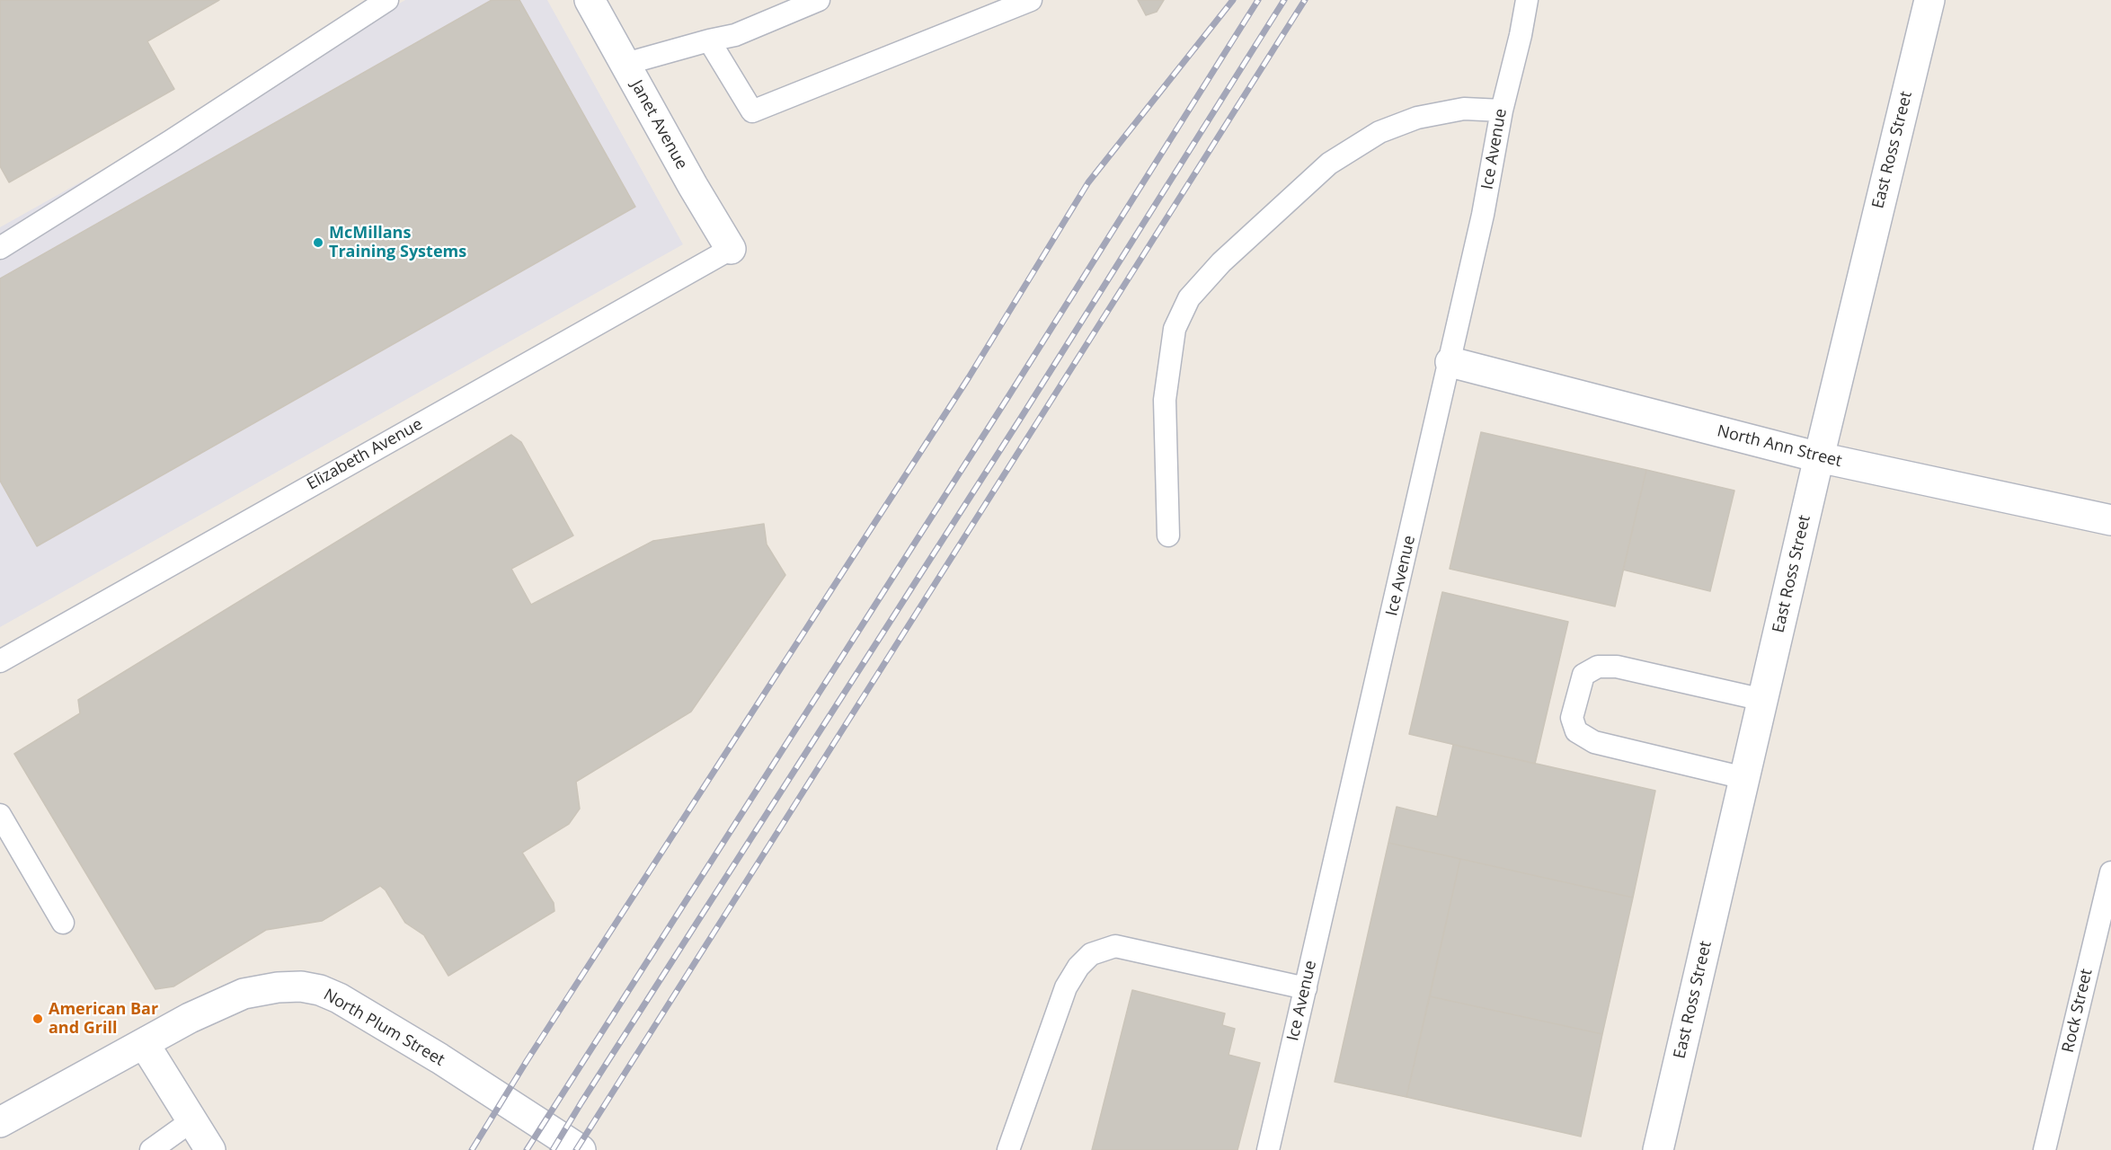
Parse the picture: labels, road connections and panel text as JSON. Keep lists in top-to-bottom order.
{
  "streets": {
    "street": [
      "Janet Avenue",
      "East Ross Street",
      "North Ann Street",
      "North Plum Street"
    ],
    "lane": ["Ice Avenue", "Elizabeth Avenue", "Rock Street"]
  },
  "crossings": [
    ["Janet Avenue", "Elizabeth Avenue"],
    ["Ice Avenue", "North Ann Street"],
    ["East Ross Street", "North Ann Street"]
  ],
  "places": ["McMillans Training Systems", "American Bar and Grill"]
}
